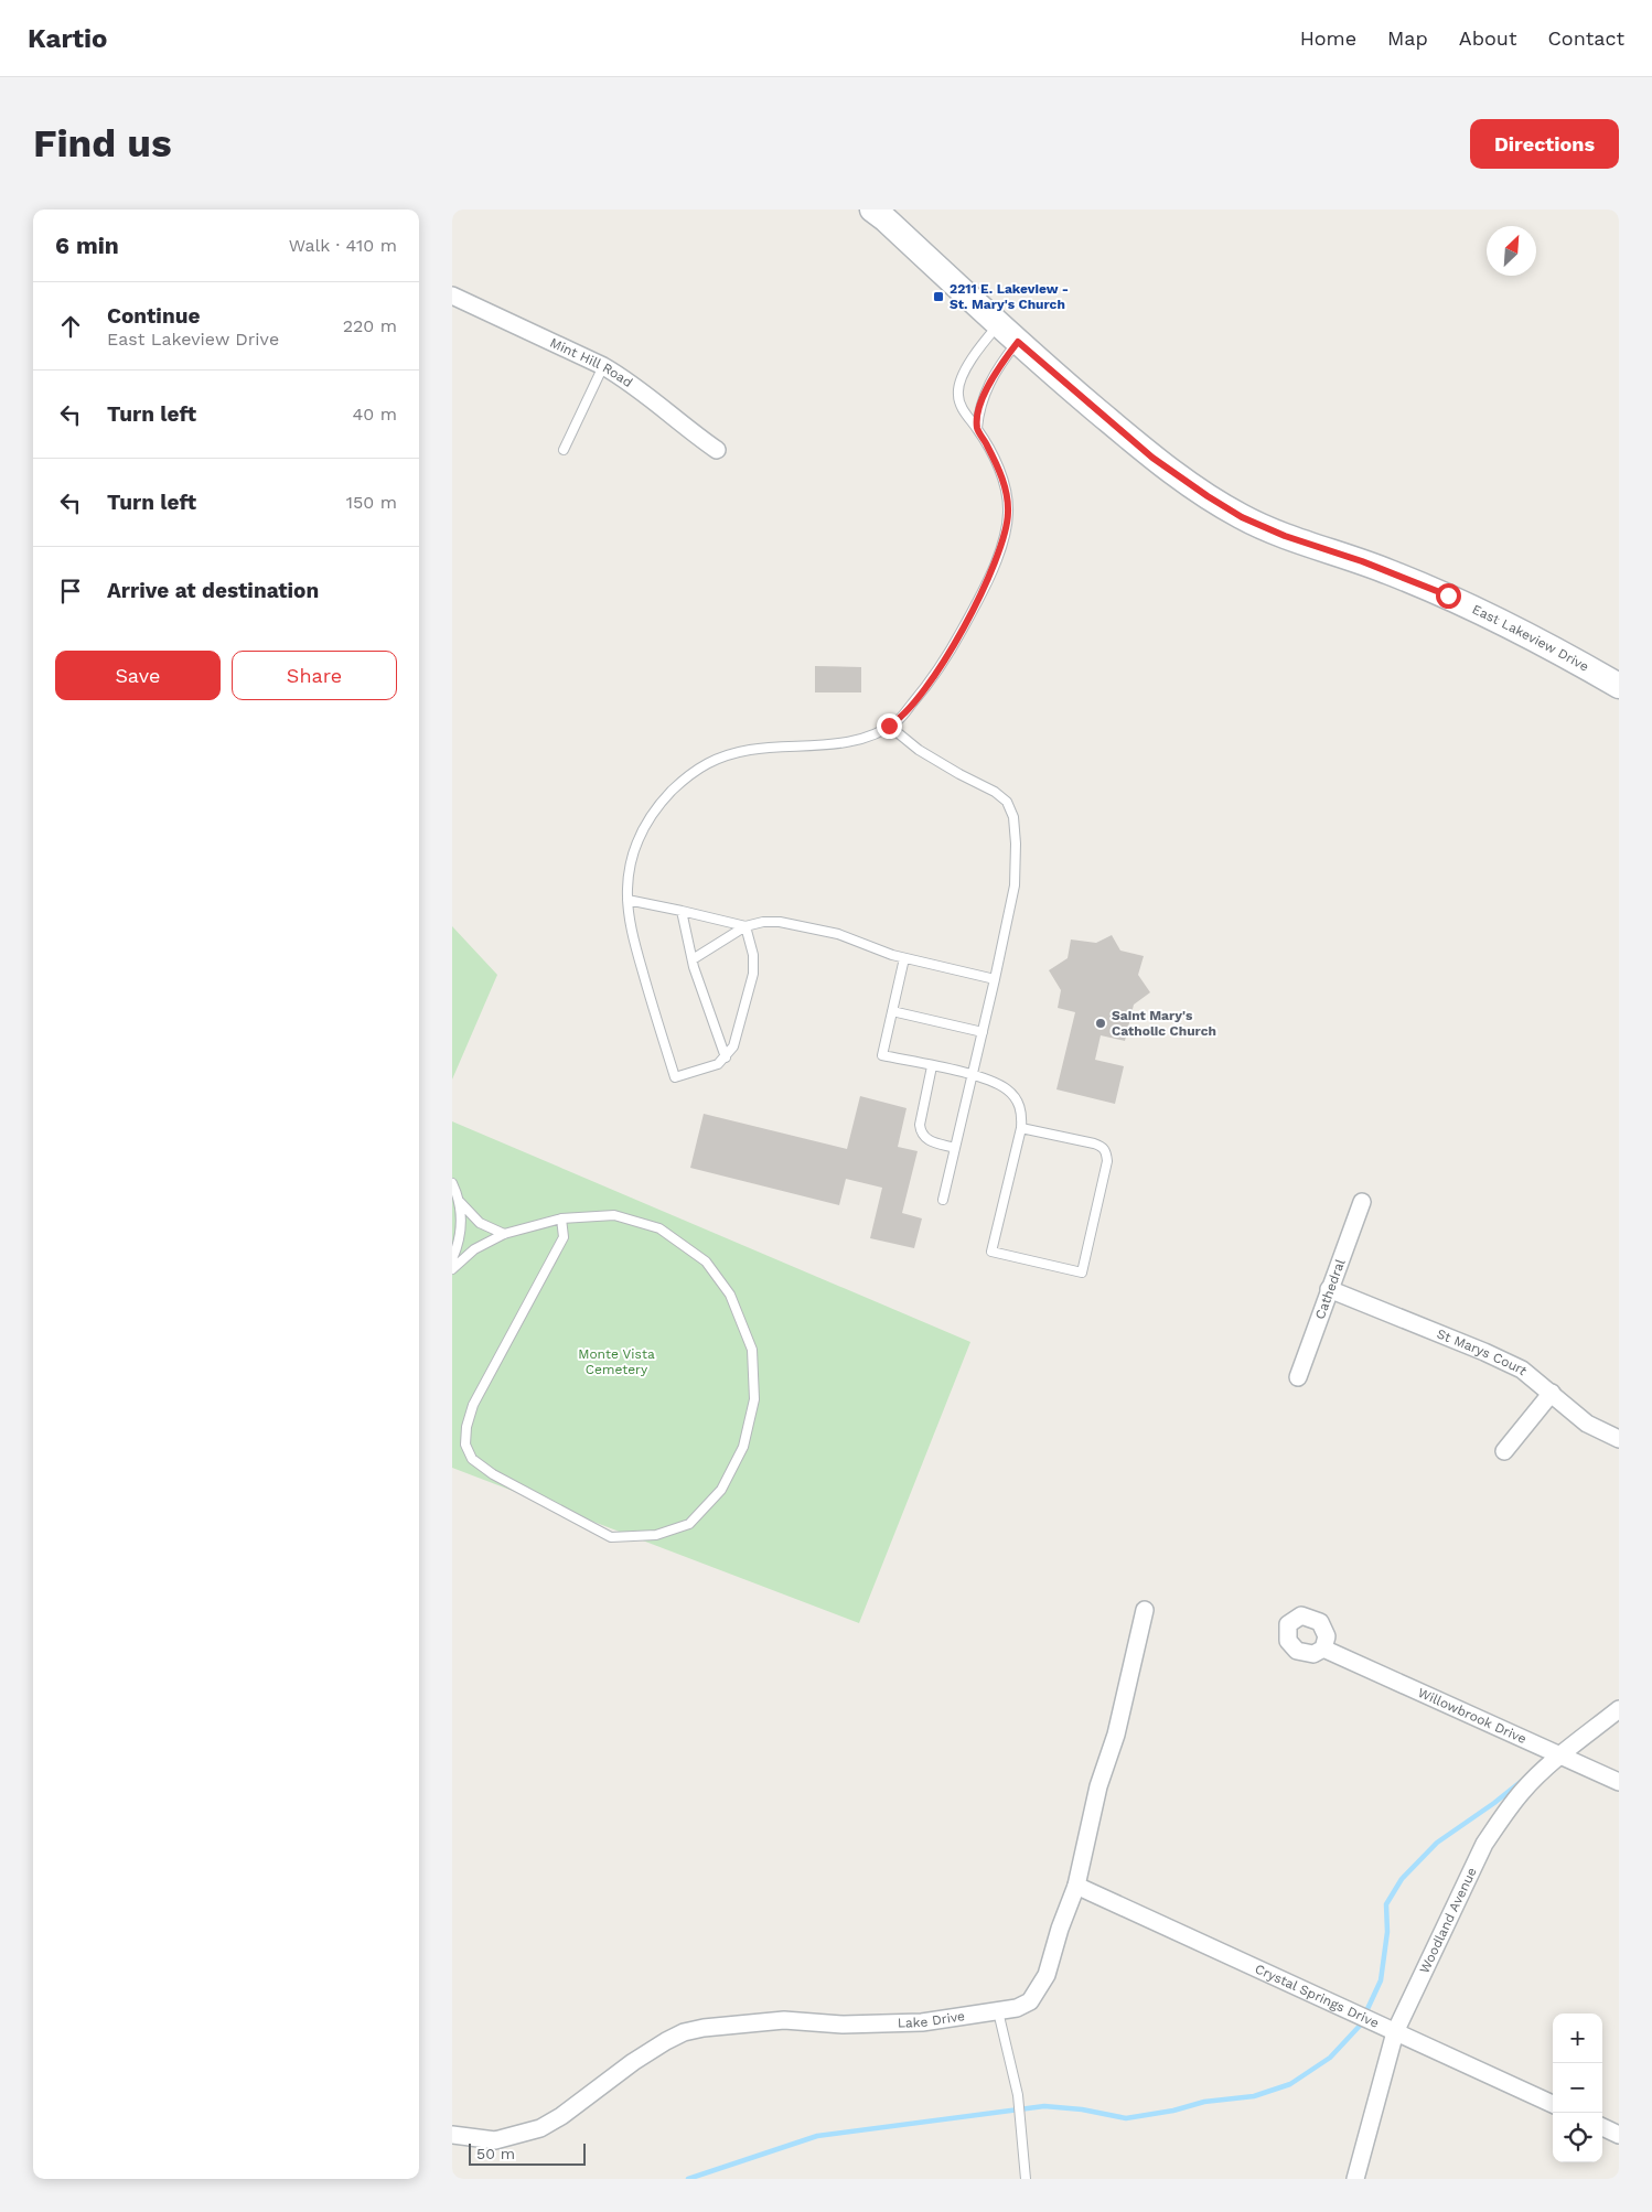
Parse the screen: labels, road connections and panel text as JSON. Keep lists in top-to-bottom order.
{
  "streets": {
    "street": [
      "Mint Hill Road",
      "East Lakeview Drive",
      "Cathedral",
      "St Marys Court",
      "Willowbrook Drive",
      "Woodland Avenue",
      "Crystal Springs Drive",
      "Lake Drive"
    ]
  },
  "crossings": [
    ["Cathedral", "St Marys Court"],
    ["Willowbrook Drive", "Woodland Avenue"],
    ["Woodland Avenue", "Crystal Springs Drive"],
    ["Crystal Springs Drive", "Lake Drive"]
  ],
  "parks": ["Monte Vista Cemetery"],
  "places": {
    "transit": ["2211 E. Lakeview - St. Mary's Church"],
    "other": ["Saint Mary's Catholic Church"]
  },
  "scale_bar": "50 m",
  "north": "top right",
  "page": {
    "header": "Kartio",
    "nav": [
      "Home",
      "Map",
      "About",
      "Contact"
    ],
    "buttons": [
      "Directions",
      ["Save", "Share"]
    ],
    "title": "Find us",
    "heading": ["6 min", "Walk · 410 m"],
    "list": [
      ["Continue", "East Lakeview Drive", "220 m"],
      ["Turn left", "40 m"],
      ["Turn left", "150 m"],
      "Arrive at destination"
    ],
    "map_buttons": ["+", "−"],
    "scale": "50 m"
  }
}
